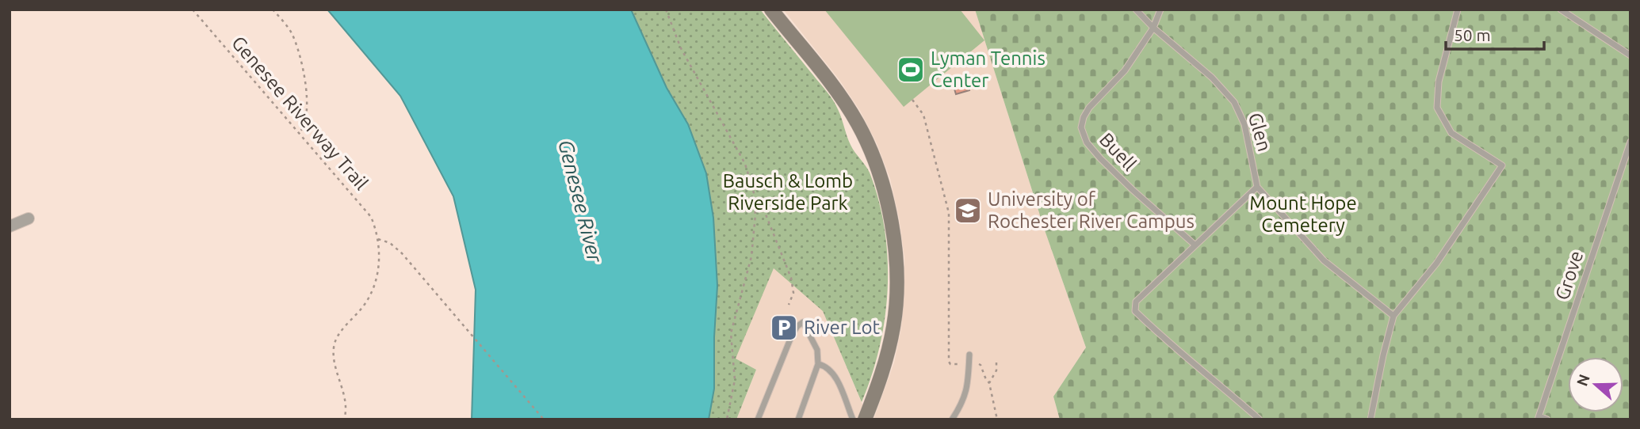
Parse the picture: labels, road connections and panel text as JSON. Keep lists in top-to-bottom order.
{
  "streets": {
    "lane": ["Glen", "Buell", "Grove"],
    "path": ["Genesee Riverway Trail"]
  },
  "crossings": [
    ["Glen", "Buell"]
  ],
  "water": ["Genesee River"],
  "parks": ["Bausch & Lomb Riverside Park", "Mount Hope Cemetery"],
  "places": {
    "sports": ["Lyman Tennis Center"],
    "school or university": ["University of Rochester River Campus"],
    "parking": ["River Lot"]
  },
  "scale_bar": "50 m",
  "north": "left"
}
